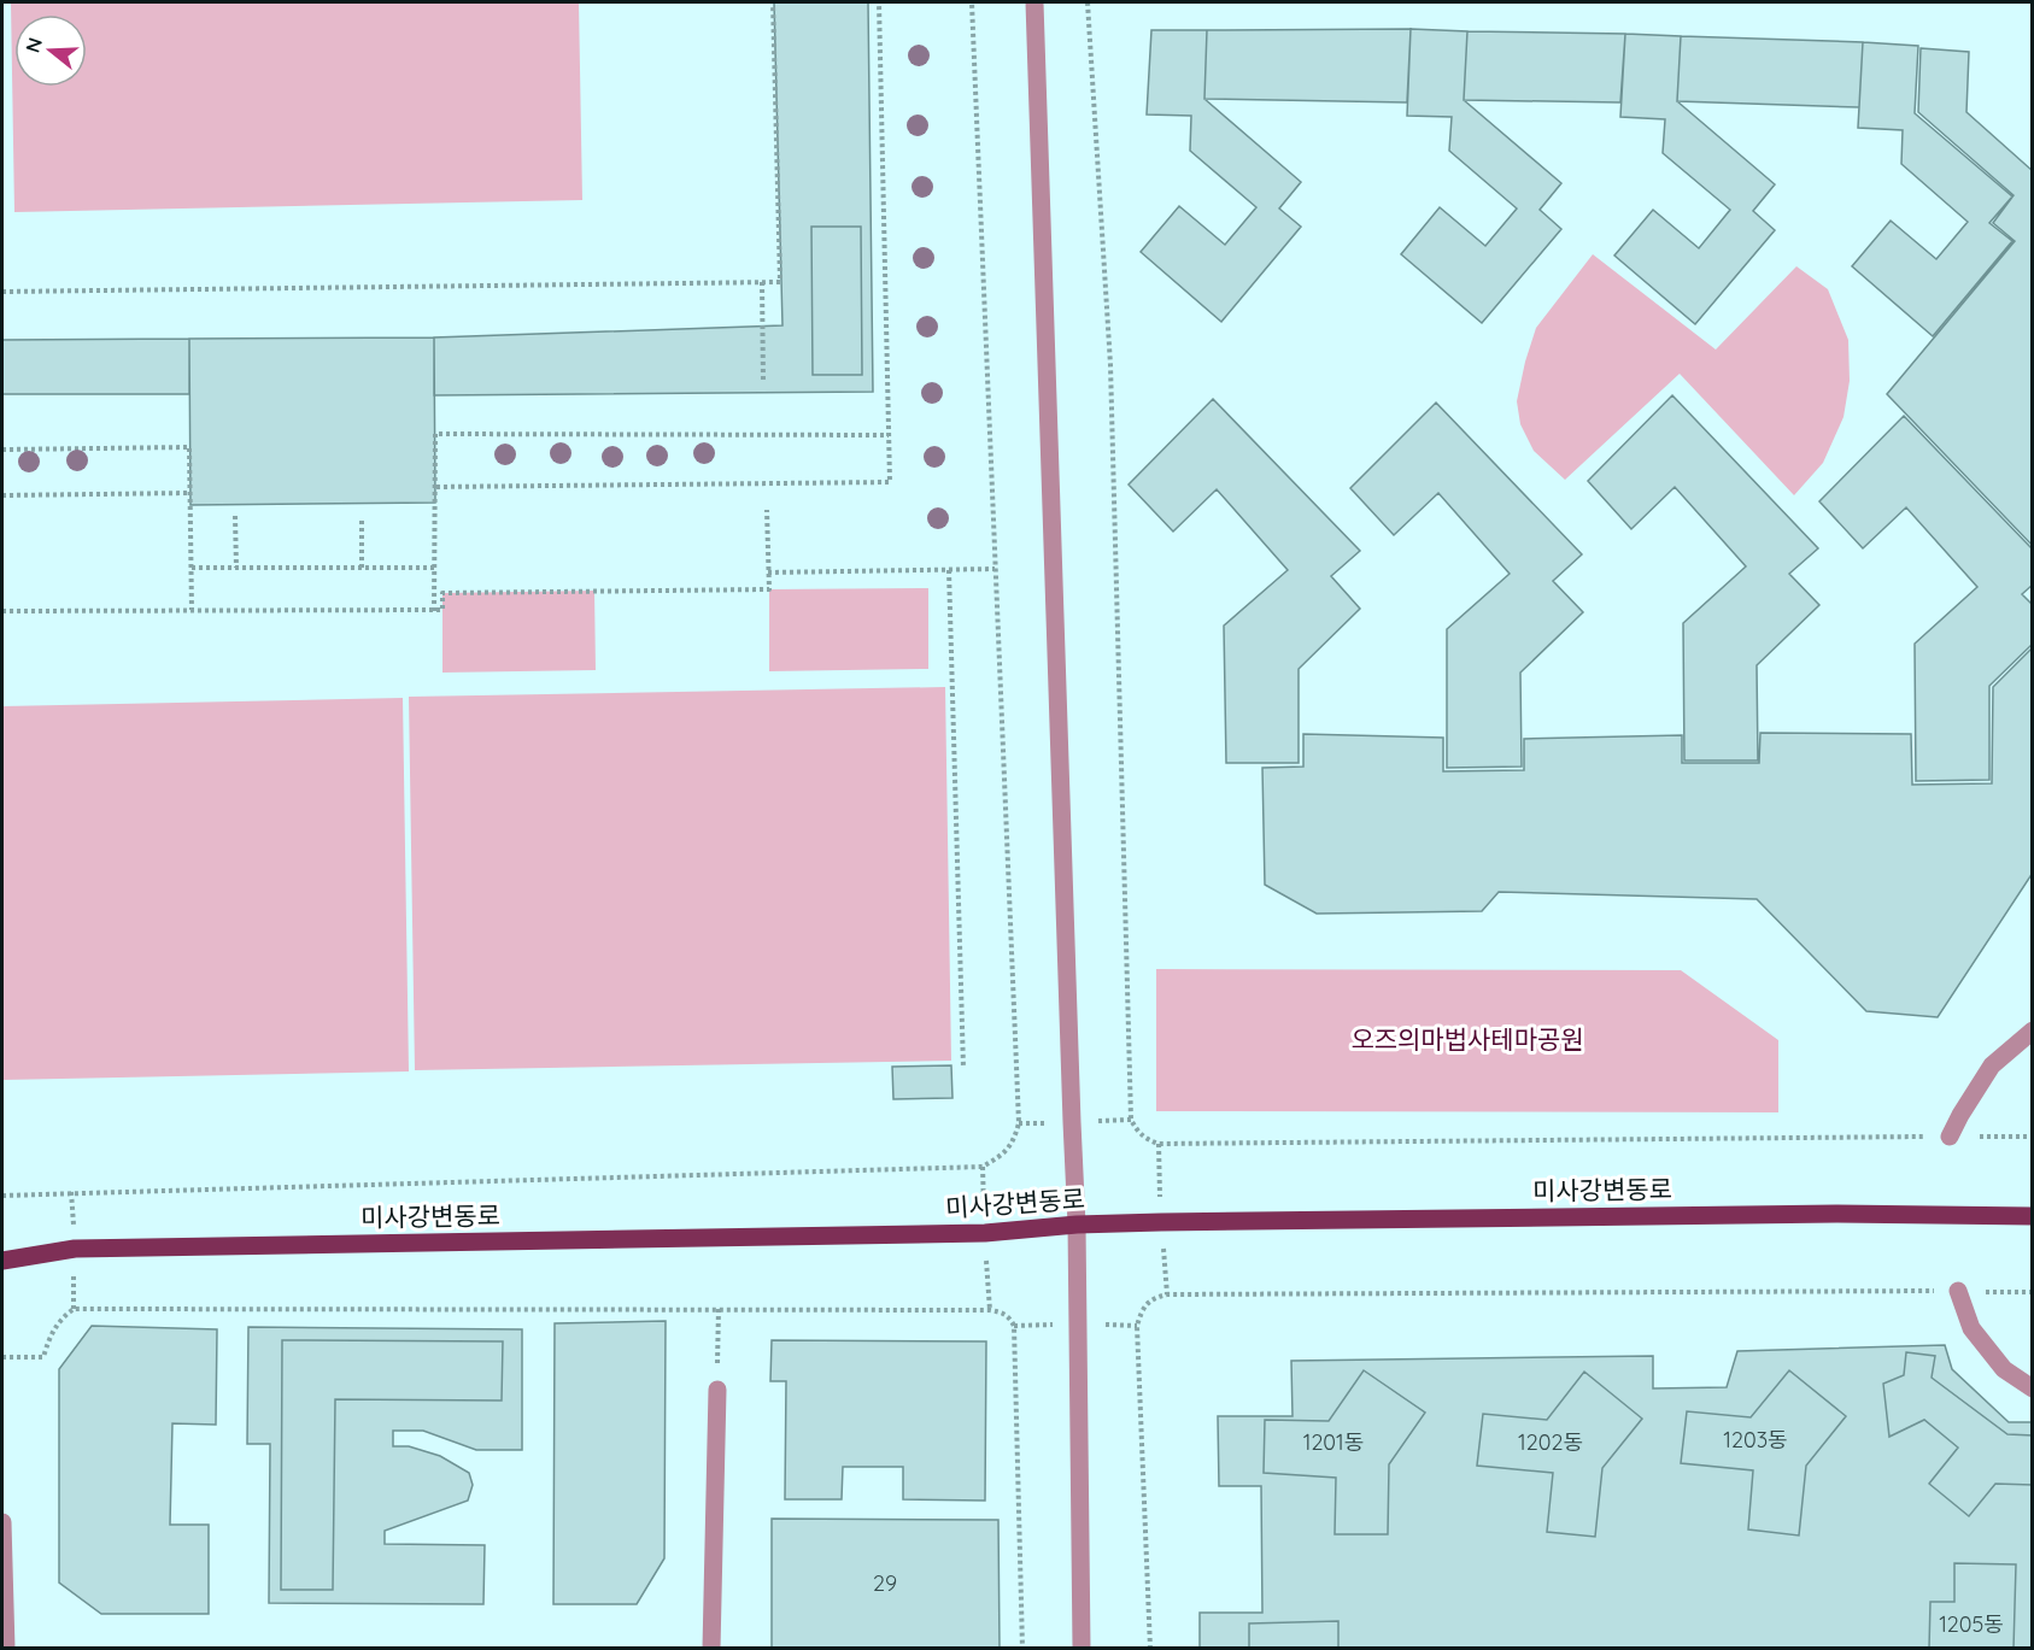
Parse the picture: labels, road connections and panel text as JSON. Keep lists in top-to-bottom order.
{
  "streets": {
    "main road": ["미사강변동로"]
  },
  "parks": ["오즈의마법사테마공원"],
  "house_numbers": [
    "1203동",
    "1201동",
    "1202동",
    "29",
    "1205동"
  ],
  "north": "left"
}
